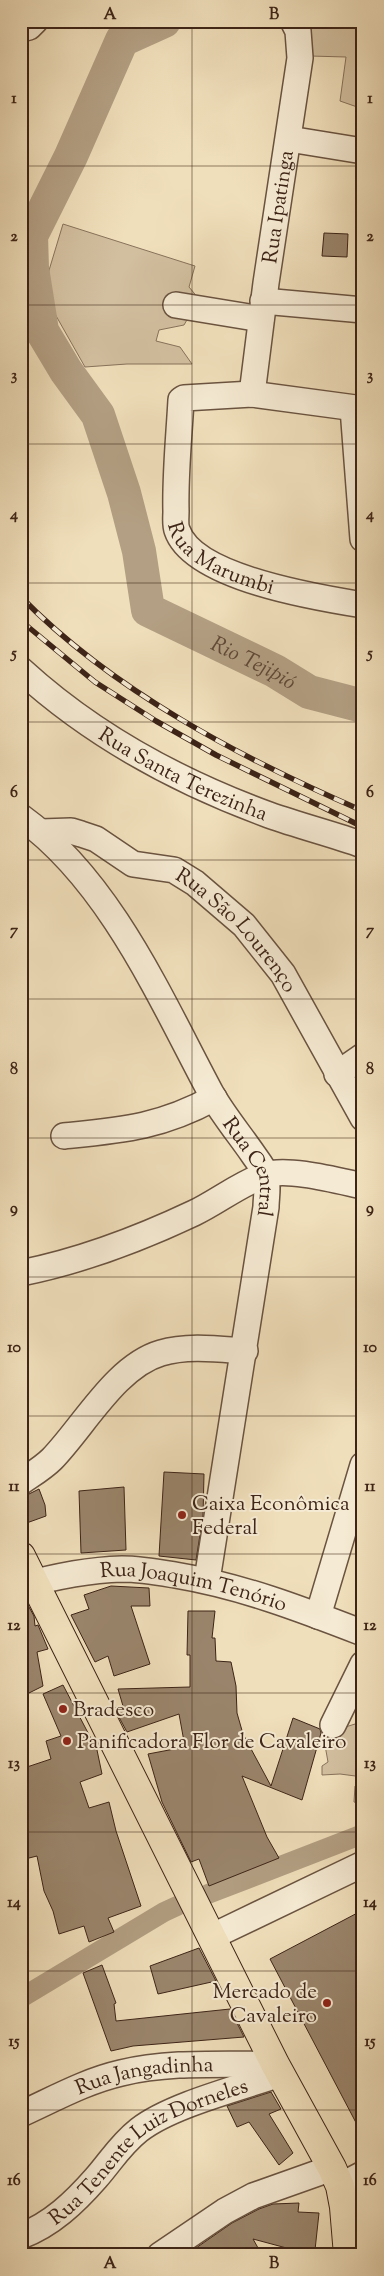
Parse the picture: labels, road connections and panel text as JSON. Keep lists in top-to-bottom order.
{
  "streets": {
    "street": [
      "Rua Ipatinga",
      "Rua Marumbi",
      "Rua Santa Terezinha",
      "Rua São Lourenço",
      "Rua Central",
      "Rua Joaquim Tenório",
      "Rua Jangadinha",
      "Rua Tenente Luiz Dorneles"
    ]
  },
  "crossings": [
    ["Rua Ipatinga", "Rua Marumbi"],
    ["Rua São Lourenço", "Rua Central"],
    ["Rua Central", "Rua Joaquim Tenório"],
    ["Rua Jangadinha", "Rua Tenente Luiz Dorneles"]
  ],
  "water": ["Rio Tejipió"],
  "places": [
    "Caixa Econômica Federal",
    "Bradesco",
    "Panificadora Flor de Cavaleiro",
    "Mercado de Cavaleiro"
  ],
  "grid": {
    "columns": ["A", "B"],
    "rows": [
      "1",
      "2",
      "3",
      "4",
      "5",
      "6",
      "7",
      "8",
      "9",
      "10",
      "11",
      "12",
      "13",
      "14",
      "15",
      "16"
    ]
  }
}
